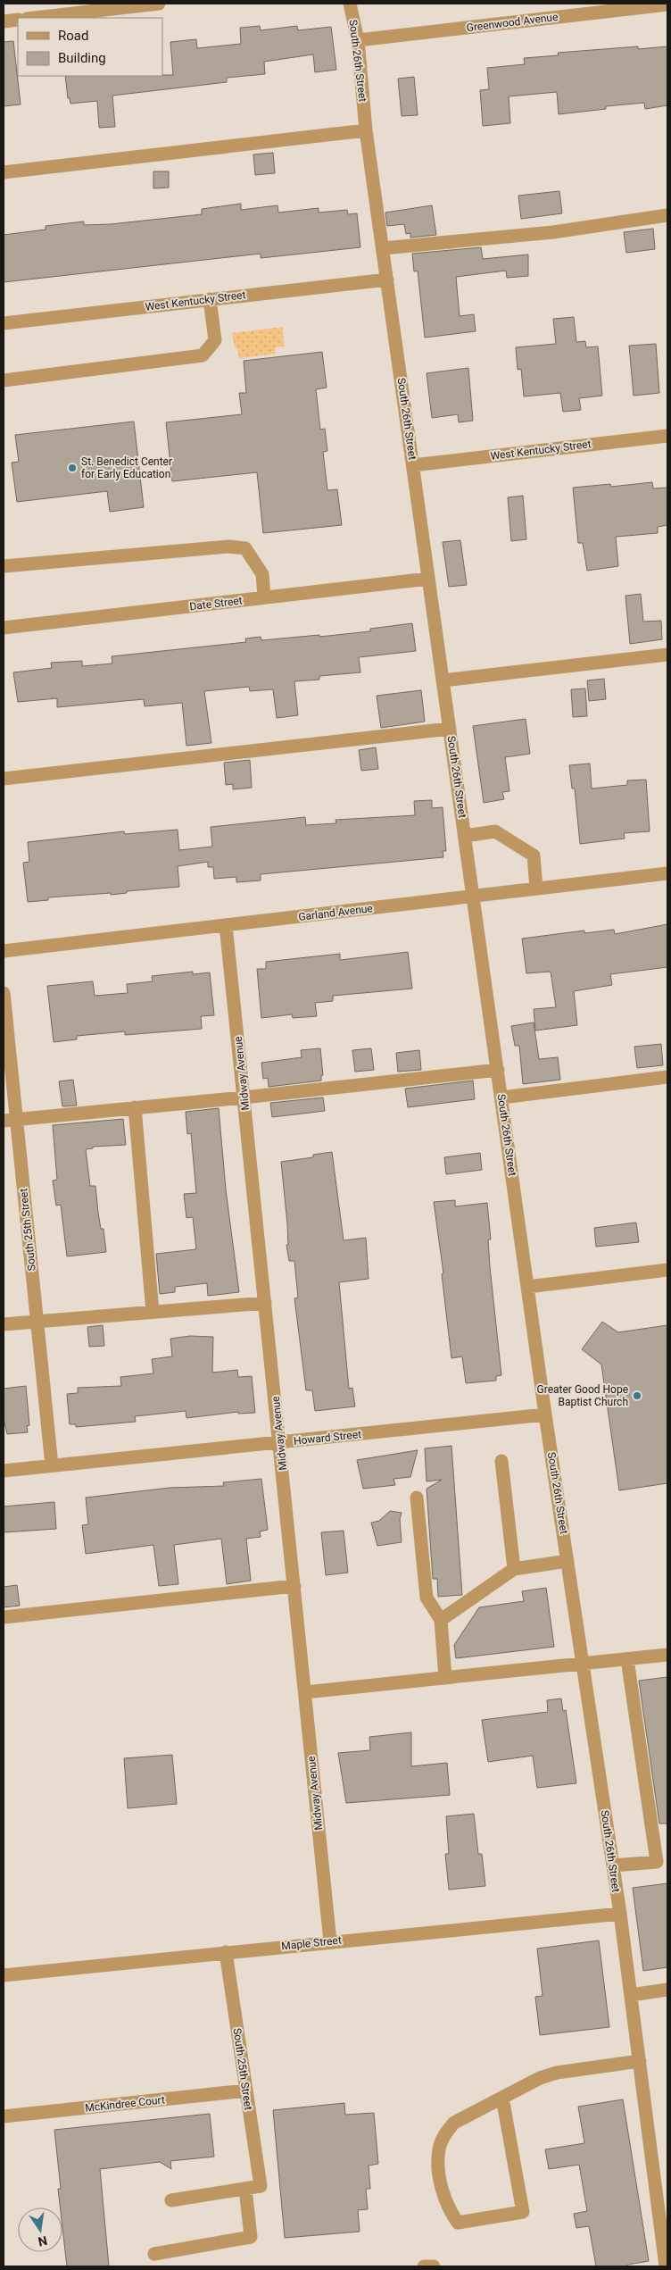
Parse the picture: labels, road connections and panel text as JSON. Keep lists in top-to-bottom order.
{
  "streets": {
    "street": [
      "Greenwood Avenue",
      "South 26th Street",
      "West Kentucky Street",
      "Date Street",
      "Garland Avenue",
      "Midway Avenue",
      "South 25th Street",
      "Howard Street",
      "Maple Street",
      "McKindree Court"
    ]
  },
  "crossings": [
    ["Greenwood Avenue", "South 26th Street"],
    ["South 26th Street", "West Kentucky Street"],
    ["South 26th Street", "Date Street"],
    ["South 26th Street", "Garland Avenue"],
    ["South 26th Street", "Howard Street"],
    ["South 26th Street", "Maple Street"],
    ["Garland Avenue", "Midway Avenue"],
    ["Midway Avenue", "Howard Street"],
    ["Midway Avenue", "Maple Street"],
    ["South 25th Street", "Howard Street"],
    ["South 25th Street", "Maple Street"],
    ["South 25th Street", "McKindree Court"]
  ],
  "places": ["St. Benedict Center for Early Education", "Greater Good Hope Baptist Church"],
  "legend": ["Road", "Building"],
  "north": "bottom"
}
